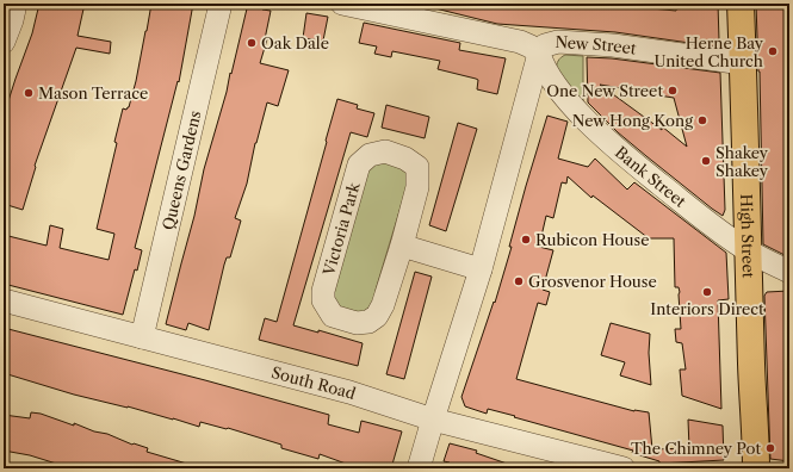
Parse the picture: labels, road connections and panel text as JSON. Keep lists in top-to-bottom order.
{
  "streets": {
    "main road": ["High Street"],
    "street": [
      "New Street",
      "Queens Gardens",
      "Bank Street",
      "Victoria Park",
      "South Road"
    ]
  },
  "crossings": [
    ["New Street", "Bank Street"],
    ["New Street", "High Street"],
    ["Queens Gardens", "South Road"],
    ["Bank Street", "High Street"]
  ],
  "places": [
    "Oak Dale",
    "Herne Bay United Church",
    "One New Street",
    "Mason Terrace",
    "New Hong Kong",
    "Shakey Shakey",
    "Rubicon House",
    "Grosvenor House",
    "Interiors Direct",
    "The Chimney Pot"
  ]
}
